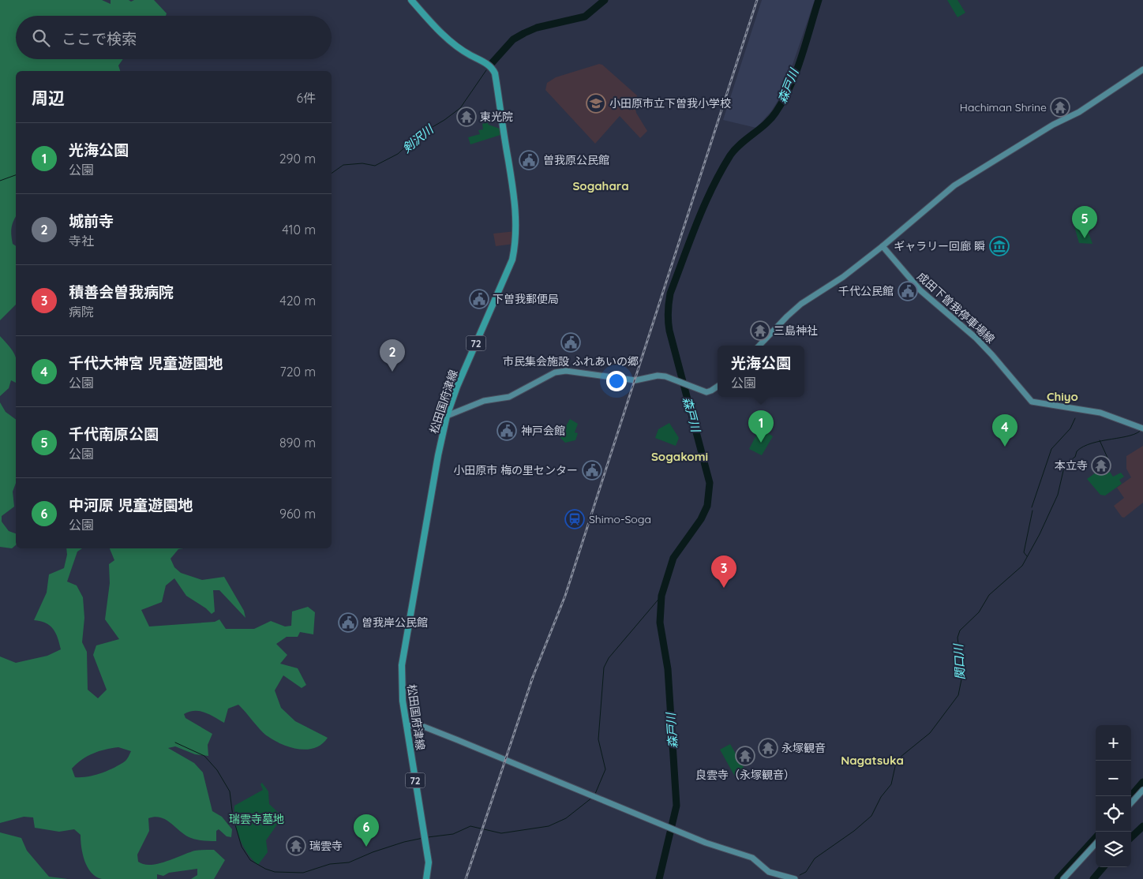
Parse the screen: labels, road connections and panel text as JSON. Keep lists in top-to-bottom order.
{
  "streets": {
    "main road": ["72", "松田国府津線"],
    "street": ["成田下曽我停車場線"]
  },
  "districts": [
    "Sogahara",
    "Chiyo",
    "Sogakomi",
    "Nagatsuka"
  ],
  "water": ["森戸川", "剣沢川", "関口川"],
  "parks": ["瑞雲寺墓地"],
  "places": {
    "school or university": ["小田原市立下曽我小学校"],
    "temple": [
      "Hachiman Shrine",
      "東光院",
      "三島神社",
      "本立寺",
      "永塚観音",
      "良雲寺（永塚観音）",
      "瑞雲寺"
    ],
    "public building": [
      "曽我原公民館",
      "千代公民館",
      "下曽我郵便局",
      "市民集会施設 ふれあいの郷",
      "神戸会館",
      "小田原市 梅の里センター",
      "曽我岸公民館"
    ],
    "museum": ["ギャラリー回廊 瞬"],
    "station": ["Shimo-Soga"]
  },
  "page": {
    "search": "ここで検索",
    "heading": ["周辺", "6件"],
    "list": [
      {
        "mark": "1",
        "name": "光海公園",
        "note": "公園",
        "value": "290 m"
      },
      {
        "mark": "2",
        "name": "城前寺",
        "note": "寺社",
        "value": "410 m"
      },
      {
        "mark": "3",
        "name": "積善会曽我病院",
        "note": "病院",
        "value": "420 m"
      },
      {
        "mark": "4",
        "name": "千代大神宮 児童遊園地",
        "note": "公園",
        "value": "720 m"
      },
      {
        "mark": "5",
        "name": "千代南原公園",
        "note": "公園",
        "value": "890 m"
      },
      {
        "mark": "6",
        "name": "中河原 児童遊園地",
        "note": "公園",
        "value": "960 m"
      }
    ],
    "pins": [
      "5",
      "2",
      "1",
      "4",
      "3",
      "6"
    ],
    "popup": ["光海公園", "公園"],
    "map_buttons": ["+", "−"]
  }
}
